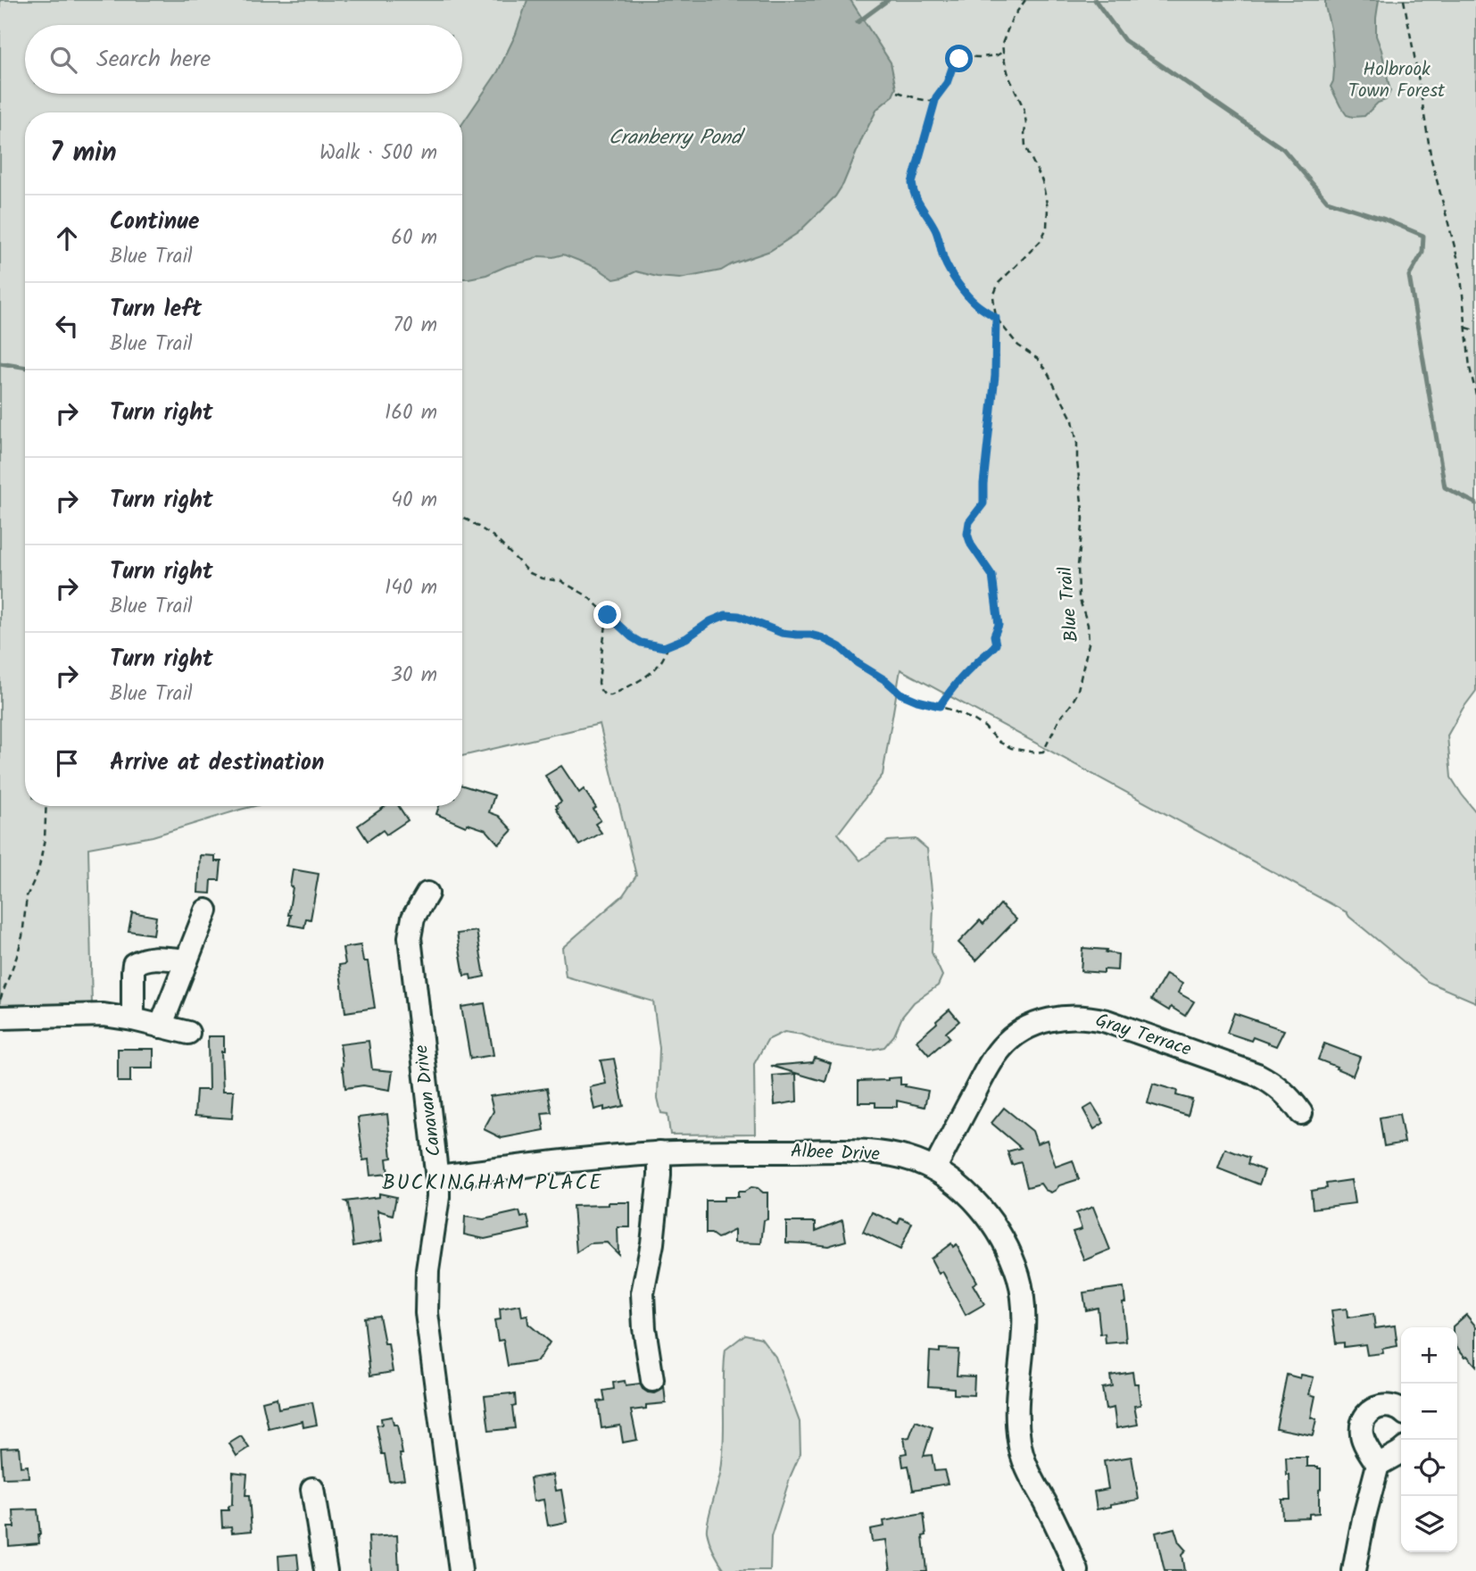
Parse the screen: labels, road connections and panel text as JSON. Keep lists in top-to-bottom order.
{
  "streets": {
    "street": ["Gray Terrace", "Canavan Drive", "Albee Drive"],
    "path": ["Blue Trail"]
  },
  "crossings": [
    ["Gray Terrace", "Albee Drive"],
    ["Canavan Drive", "Albee Drive"]
  ],
  "districts": ["BUCKINGHAM PLACE"],
  "water": ["Cranberry Pond"],
  "parks": ["Holbrook Town Forest"],
  "page": {
    "search": "Search here",
    "heading": ["7 min", "Walk · 500 m"],
    "list": [
      ["Continue", "Blue Trail", "60 m"],
      ["Turn left", "Blue Trail", "70 m"],
      ["Turn right", "160 m"],
      ["Turn right", "40 m"],
      ["Turn right", "Blue Trail", "140 m"],
      ["Turn right", "Blue Trail", "30 m"],
      "Arrive at destination"
    ],
    "map_buttons": ["+", "−"]
  }
}
